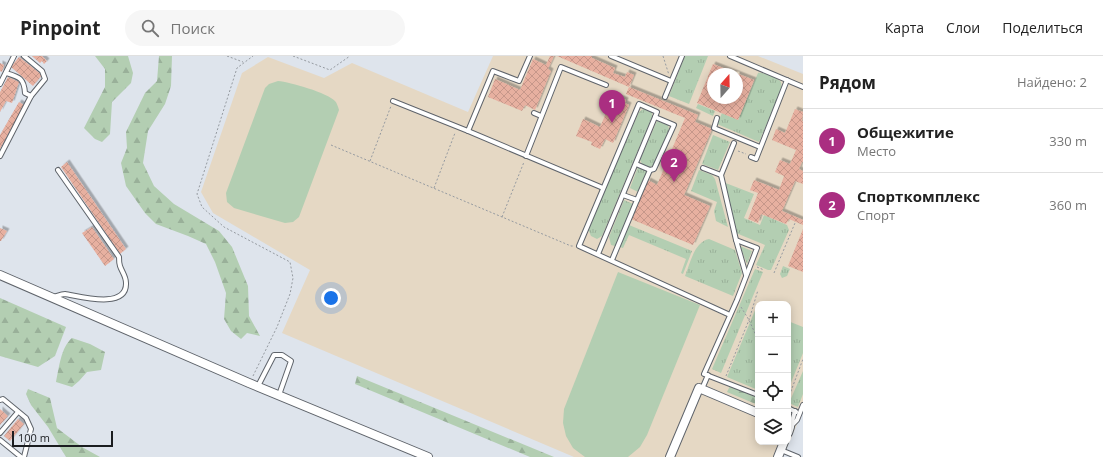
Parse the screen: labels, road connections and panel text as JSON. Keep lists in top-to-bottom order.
{
  "scale_bar": "100 m",
  "north": "top",
  "page": {
    "header": "Pinpoint",
    "search": "Поиск",
    "nav": ["Карта", "Слои", "Поделиться"],
    "heading": ["Рядом", "Найдено: 2"],
    "pins": ["1", "2"],
    "list": [
      {
        "mark": "1",
        "name": "Общежитие",
        "note": "Место",
        "value": "330 m"
      },
      {
        "mark": "2",
        "name": "Спорткомплекс",
        "note": "Спорт",
        "value": "360 m"
      }
    ],
    "map_buttons": ["+", "−"],
    "scale": "100 m"
  }
}
